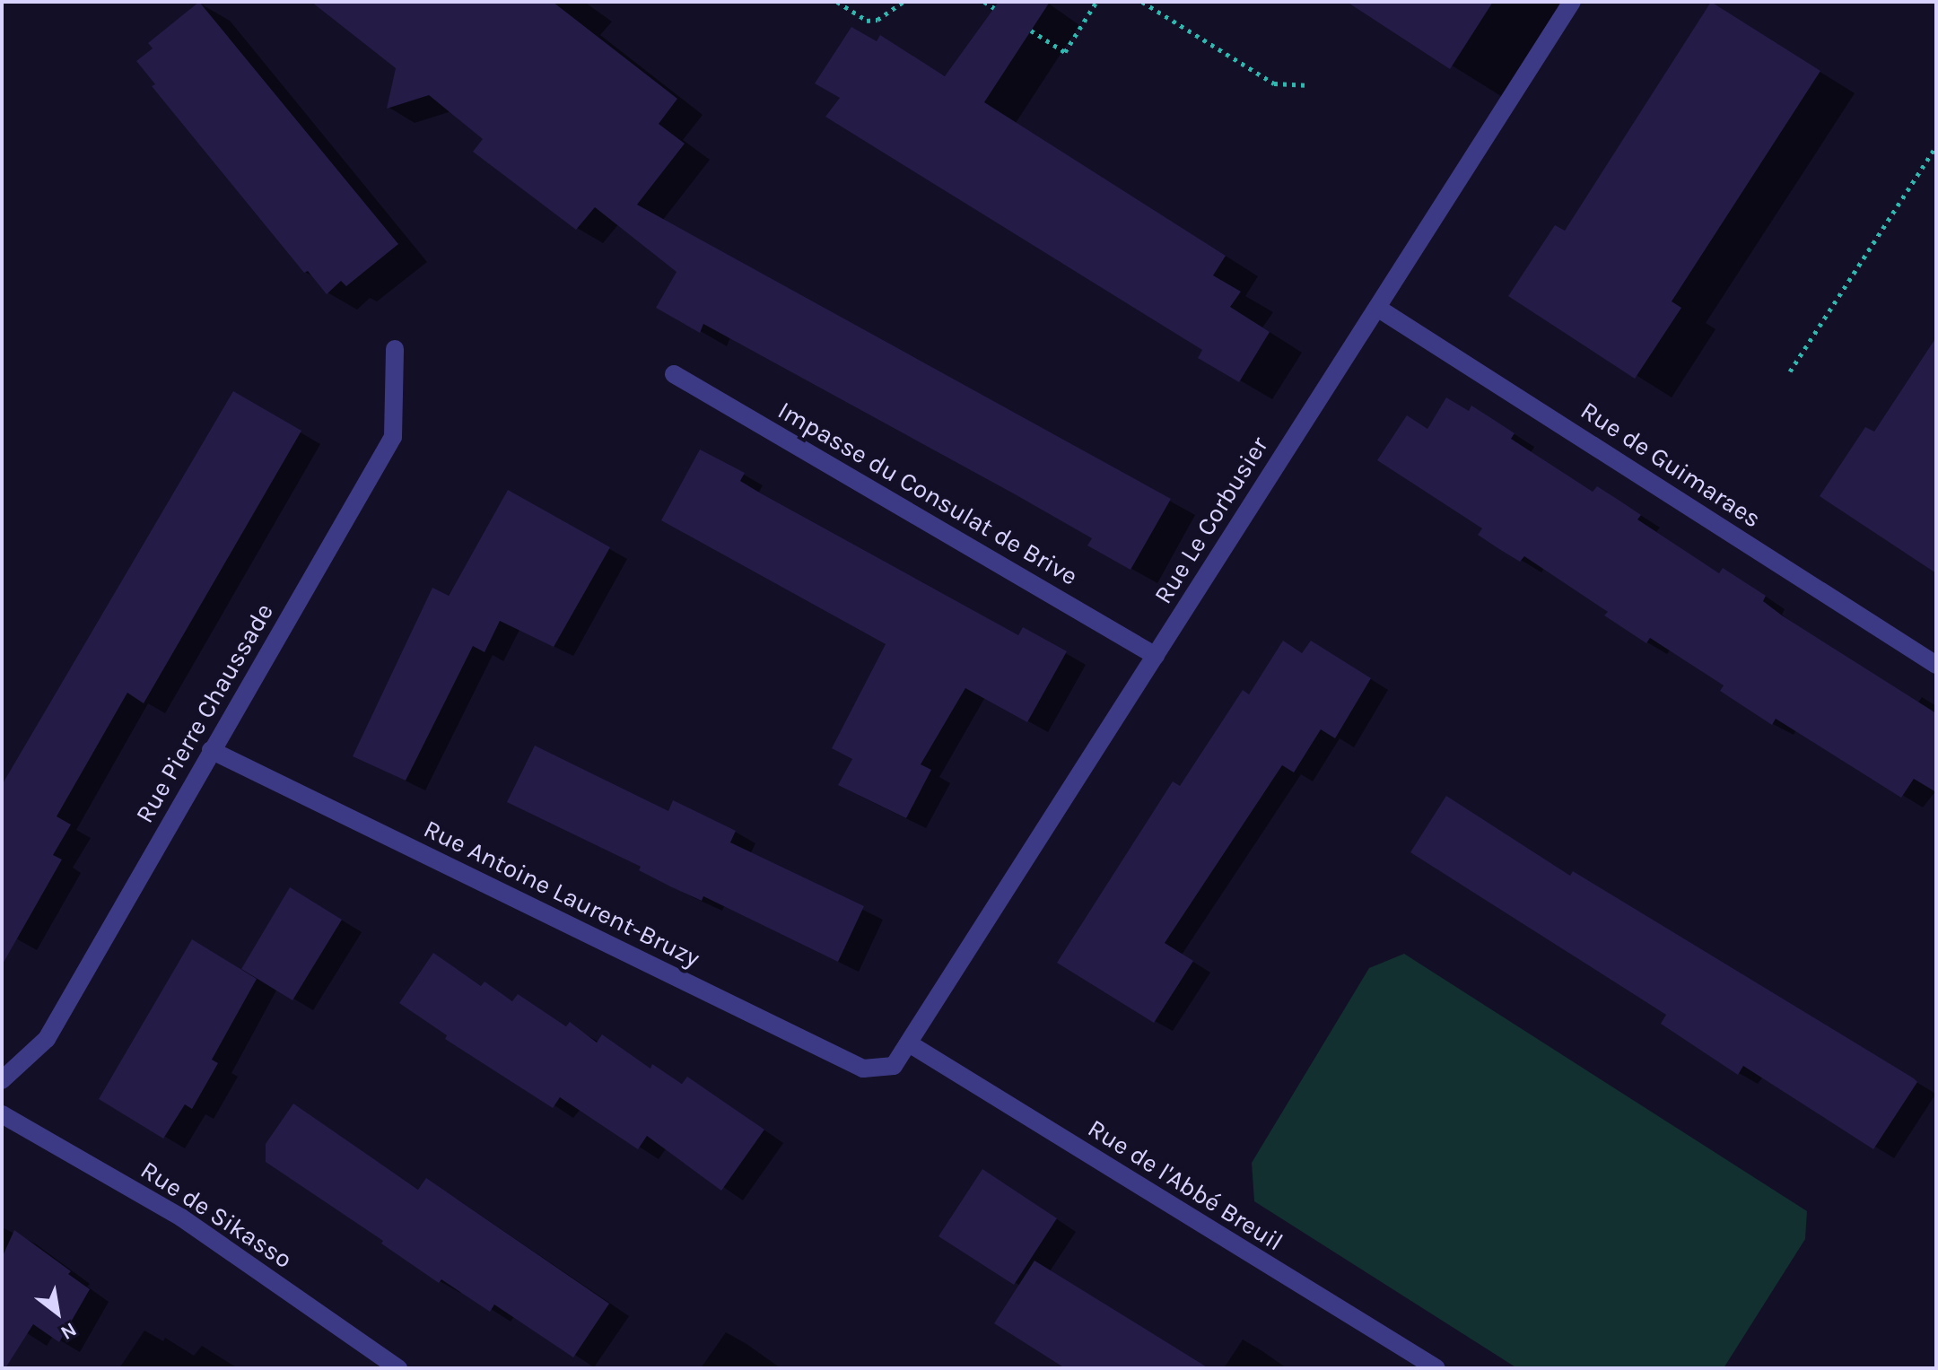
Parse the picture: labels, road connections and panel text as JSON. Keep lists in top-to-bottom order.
{
  "streets": {
    "street": [
      "Rue de Guimaraes",
      "Impasse du Consulat de Brive",
      "Rue Le Corbusier",
      "Rue Pierre Chaussade",
      "Rue Antoine Laurent-Bruzy",
      "Rue de l'Abbé Breuil",
      "Rue de Sikasso"
    ]
  },
  "crossings": [
    ["Rue de Guimaraes", "Rue Le Corbusier"],
    ["Impasse du Consulat de Brive", "Rue Le Corbusier"],
    ["Rue Le Corbusier", "Rue Antoine Laurent-Bruzy"],
    ["Rue Le Corbusier", "Rue de l'Abbé Breuil"],
    ["Rue Pierre Chaussade", "Rue Antoine Laurent-Bruzy"]
  ],
  "north": "bottom right"
}
